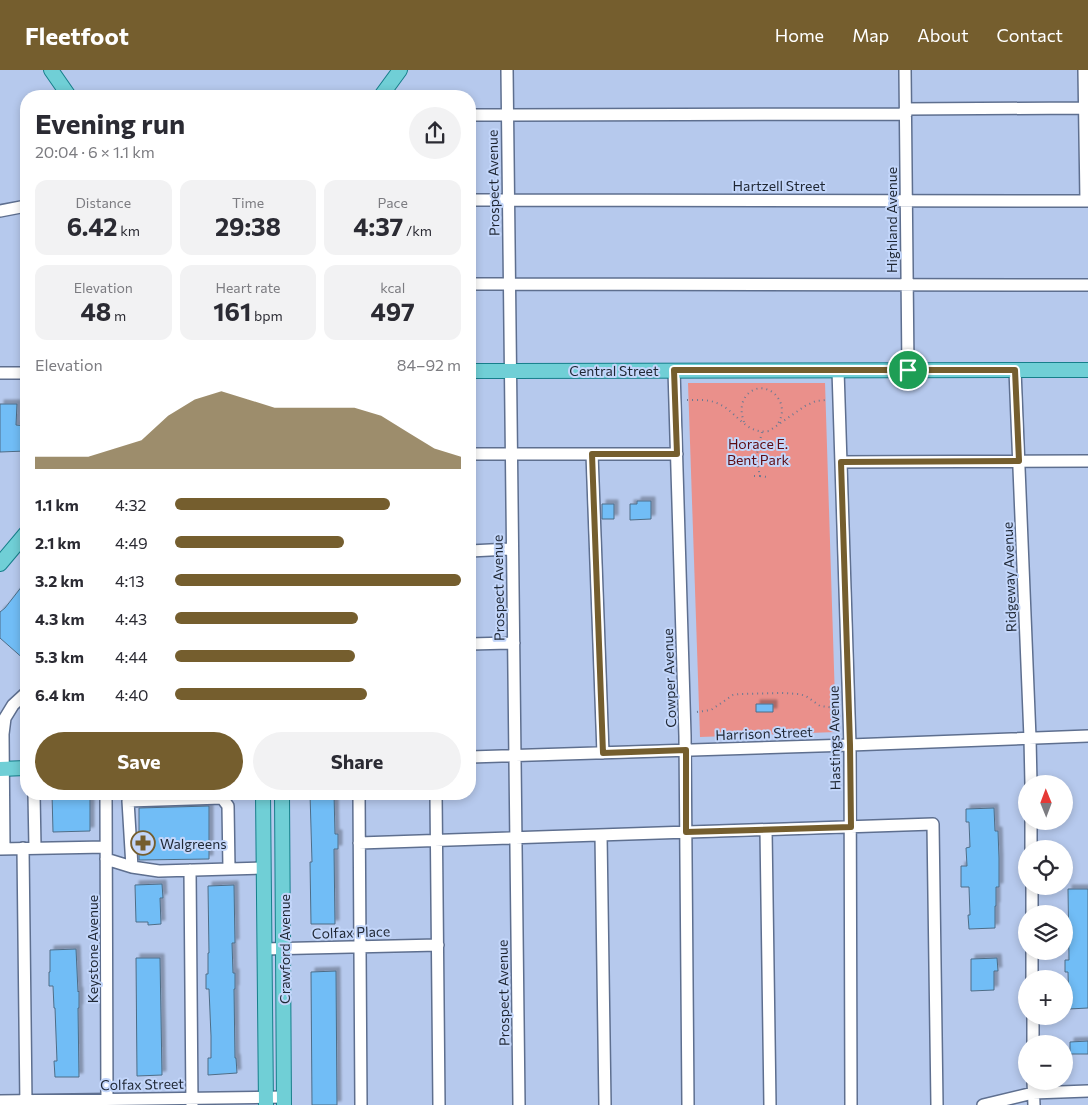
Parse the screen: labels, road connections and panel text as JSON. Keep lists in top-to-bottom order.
{
  "streets": {
    "main road": ["Central Street", "Crawford Avenue"],
    "street": [
      "Prospect Avenue",
      "Hartzell Street",
      "Highland Avenue",
      "Ridgeway Avenue",
      "Cowper Avenue",
      "Harrison Street",
      "Hastings Avenue",
      "Colfax Place",
      "Keystone Avenue",
      "Colfax Street"
    ]
  },
  "crossings": [
    ["Prospect Avenue", "Hartzell Street"],
    ["Prospect Avenue", "Central Street"],
    ["Prospect Avenue", "Harrison Street"],
    ["Hartzell Street", "Highland Avenue"],
    ["Highland Avenue", "Central Street"],
    ["Central Street", "Ridgeway Avenue"],
    ["Central Street", "Cowper Avenue"],
    ["Central Street", "Hastings Avenue"],
    ["Ridgeway Avenue", "Harrison Street"],
    ["Cowper Avenue", "Harrison Street"],
    ["Harrison Street", "Hastings Avenue"],
    ["Colfax Place", "Crawford Avenue"],
    ["Keystone Avenue", "Colfax Street"],
    ["Crawford Avenue", "Colfax Street"]
  ],
  "parks": ["Horace E. Bent Park"],
  "places": {
    "pharmacy": ["Walgreens"]
  },
  "north": "top",
  "page": {
    "header": "Fleetfoot",
    "nav": [
      "Home",
      "Map",
      "About",
      "Contact"
    ],
    "heading": ["Evening run", "20:04 · 6 × 1.1 km"],
    "stats": [
      ["Distance", "6.42 km"],
      ["Time", "29:38"],
      ["Pace", "4:37 /km"],
      ["Elevation", "48 m"],
      ["Heart rate", "161 bpm"],
      ["kcal", "497"]
    ],
    "chart": ["Elevation", "84–92 m"],
    "list": [
      {
        "name": "1.1 km",
        "note": "4:32"
      },
      {
        "name": "2.1 km",
        "note": "4:49"
      },
      {
        "name": "3.2 km",
        "note": "4:13"
      },
      {
        "name": "4.3 km",
        "note": "4:43"
      },
      {
        "name": "5.3 km",
        "note": "4:44"
      },
      {
        "name": "6.4 km",
        "note": "4:40"
      }
    ],
    "buttons": ["Save", "Share"],
    "map_buttons": ["+", "−"]
  }
}
